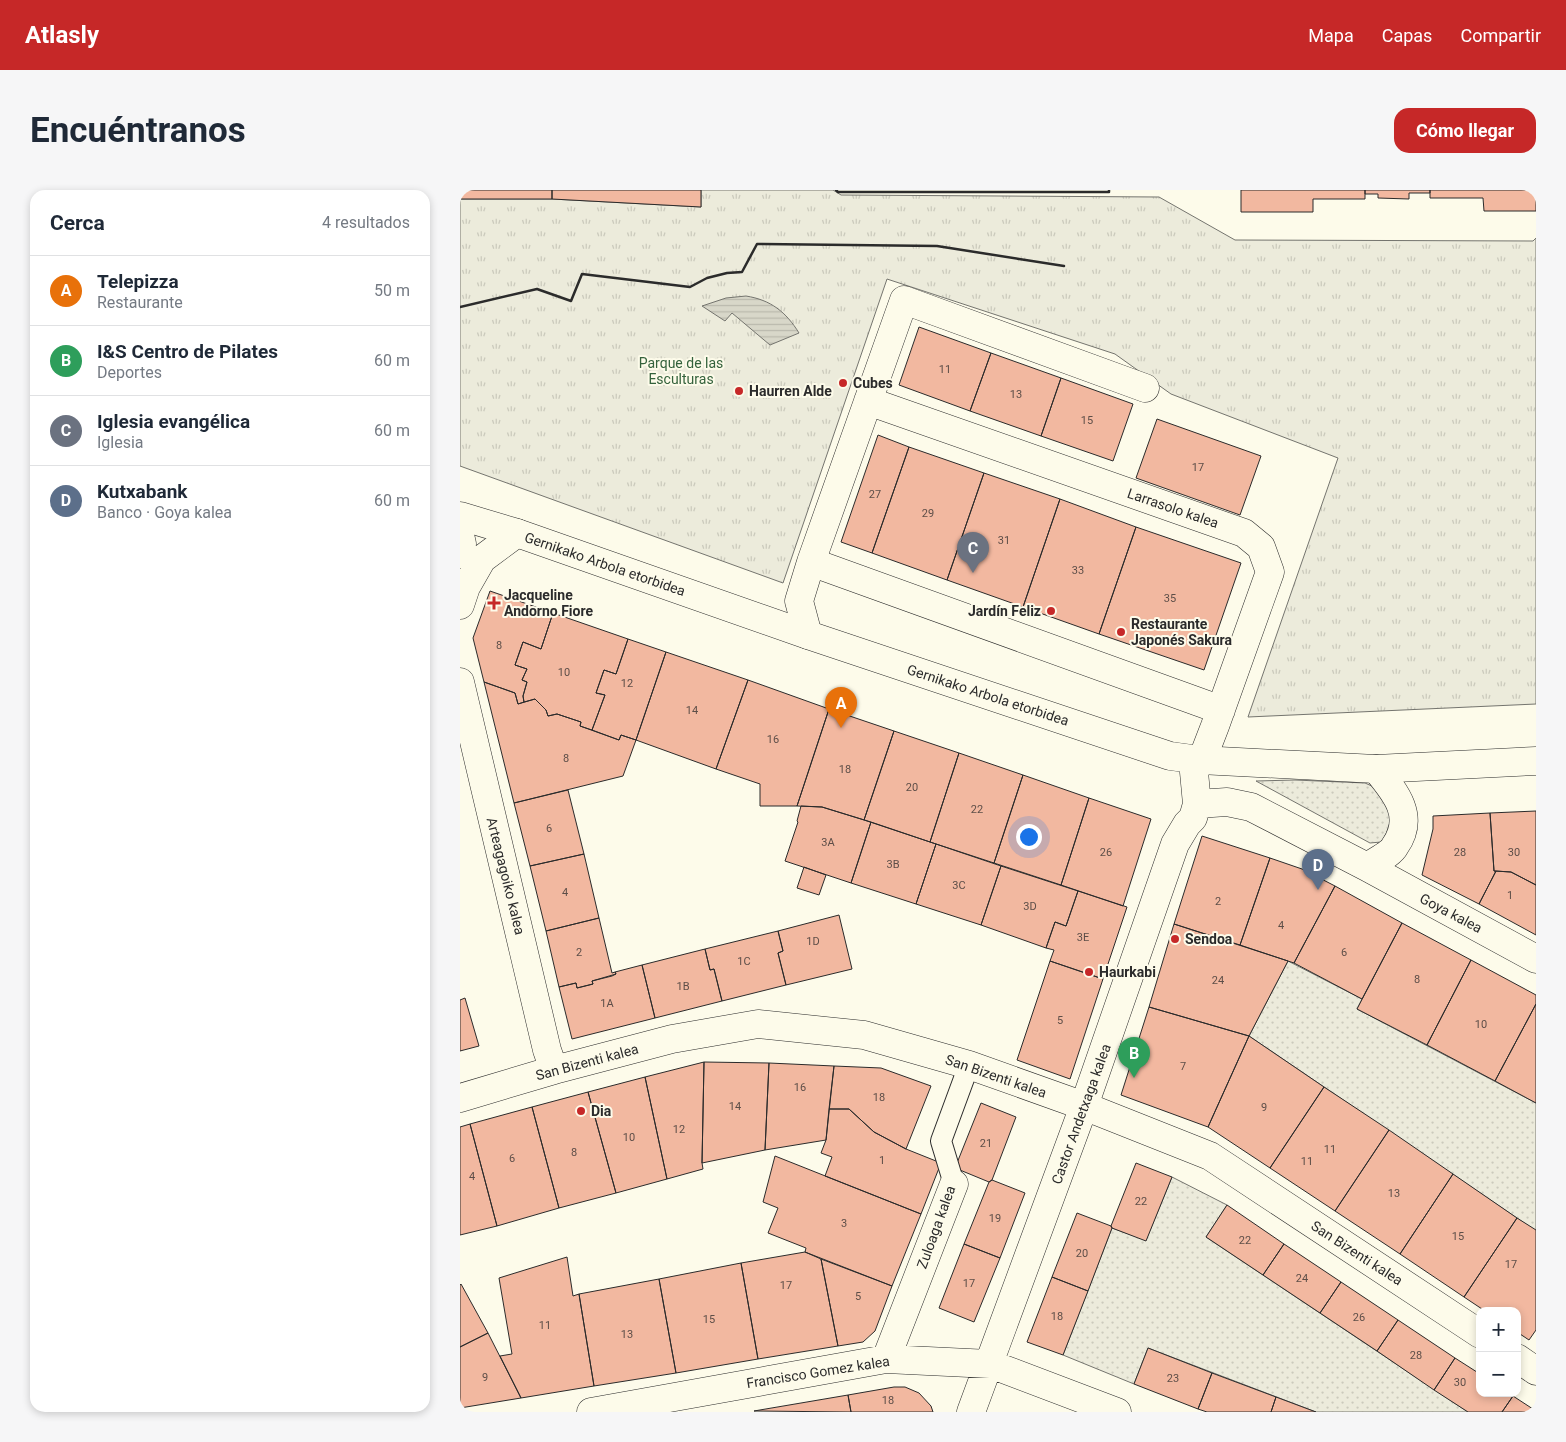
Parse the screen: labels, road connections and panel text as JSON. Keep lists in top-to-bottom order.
{
  "streets": {
    "street": [
      "Larrasolo kalea",
      "Gernikako Arbola etorbidea",
      "Arteagagoiko kalea",
      "Goya kalea",
      "San Bizenti kalea",
      "Castor Andetxaga kalea",
      "Zuloaga kalea",
      "Francisco Gomez kalea"
    ]
  },
  "crossings": [
    ["Larrasolo kalea", "Gernikako Arbola etorbidea"],
    ["Arteagagoiko kalea", "San Bizenti kalea"],
    ["Goya kalea", "Castor Andetxaga kalea"],
    ["San Bizenti kalea", "Castor Andetxaga kalea"],
    ["San Bizenti kalea", "Zuloaga kalea"],
    ["Castor Andetxaga kalea", "Francisco Gomez kalea"],
    ["Zuloaga kalea", "Francisco Gomez kalea"]
  ],
  "parks": ["Parque de las Esculturas"],
  "places": {
    "other": [
      "Cubes",
      "Haurren Alde",
      "Jardín Feliz",
      "Restaurante Japonés Sakura",
      "Sendoa",
      "Haurkabi",
      "Dia"
    ],
    "health": ["Jacqueline Andorno Fiore"]
  },
  "house_numbers": [
    "11",
    "13",
    "15",
    "17",
    "27",
    "29",
    "31",
    "33",
    "35",
    "8",
    "10",
    "12",
    "14",
    "16",
    "8",
    "18",
    "20",
    "22",
    "6",
    "3A",
    "26",
    "28",
    "30",
    "3B",
    "3C",
    "4",
    "1",
    "2",
    "3D",
    "4",
    "3E",
    "1D",
    "2",
    "6",
    "1C",
    "8",
    "24",
    "1B",
    "1A",
    "5",
    "10",
    "7",
    "16",
    "18",
    "14",
    "9",
    "12",
    "10",
    "21",
    "11",
    "8",
    "6",
    "1",
    "11",
    "4",
    "13",
    "22",
    "19",
    "3",
    "15",
    "22",
    "20",
    "17",
    "24",
    "17",
    "17",
    "5",
    "18",
    "26",
    "15",
    "11",
    "13",
    "28",
    "9",
    "23",
    "30",
    "18"
  ],
  "page": {
    "header": "Atlasly",
    "nav": ["Mapa", "Capas", "Compartir"],
    "buttons": "Cómo llegar",
    "title": "Encuéntranos",
    "heading": ["Cerca", "4 resultados"],
    "list": [
      {
        "mark": "A",
        "name": "Telepizza",
        "note": "Restaurante",
        "value": "50 m"
      },
      {
        "mark": "B",
        "name": "I&S Centro de Pilates",
        "note": "Deportes",
        "value": "60 m"
      },
      {
        "mark": "C",
        "name": "Iglesia evangélica",
        "note": "Iglesia",
        "value": "60 m"
      },
      {
        "mark": "D",
        "name": "Kutxabank",
        "note": "Banco · Goya kalea",
        "value": "60 m"
      }
    ],
    "pins": [
      "C",
      "A",
      "D",
      "B"
    ],
    "map_buttons": ["+", "−"]
  }
}
